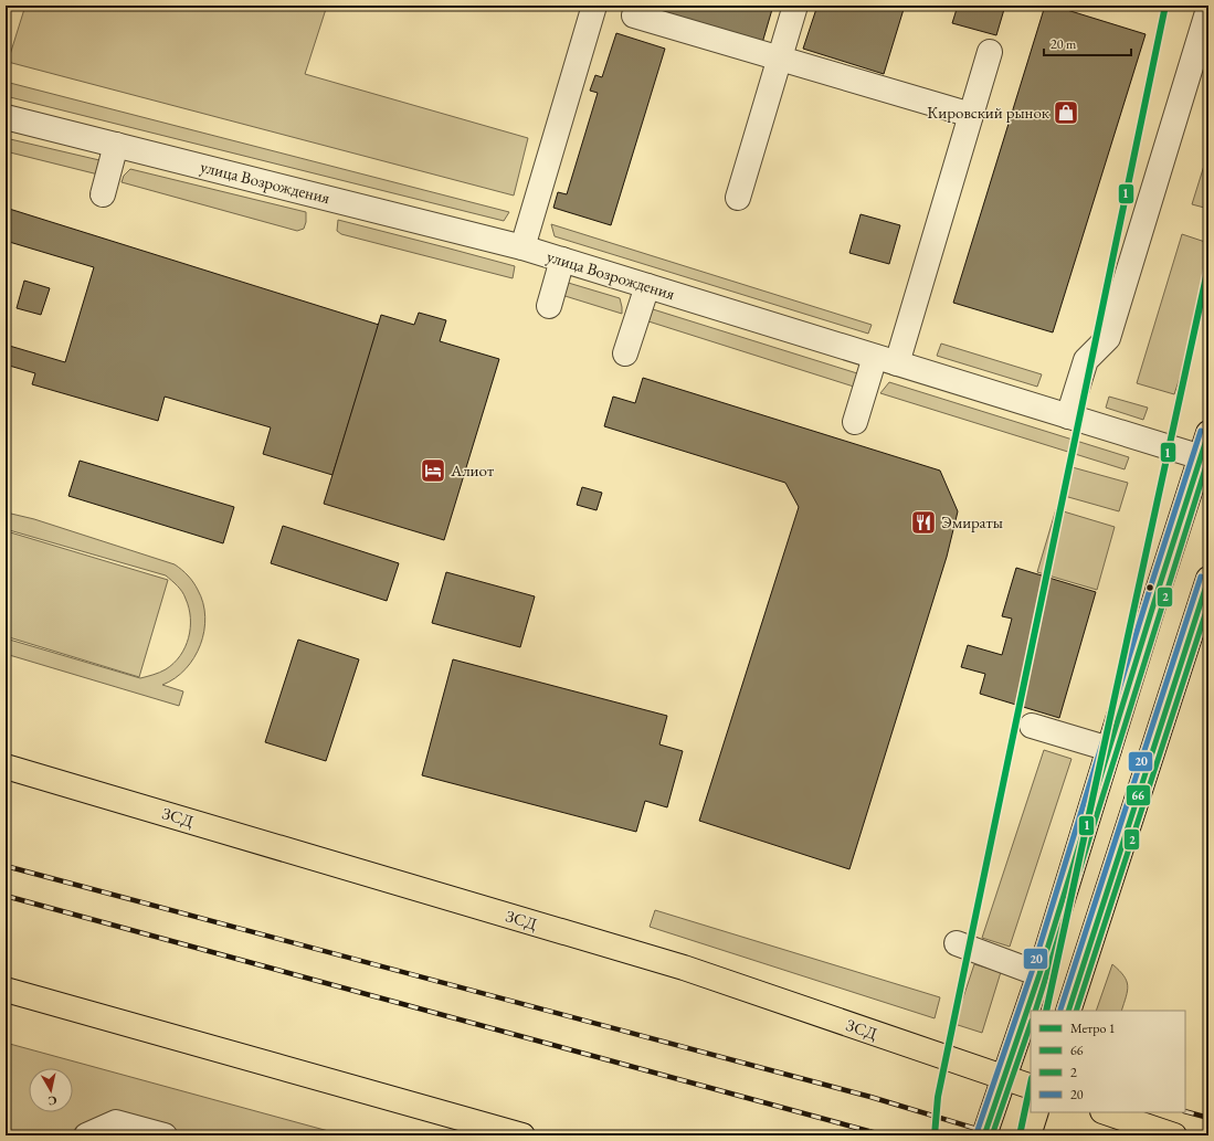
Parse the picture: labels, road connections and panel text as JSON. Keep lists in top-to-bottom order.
{
  "streets": {
    "main road": ["ЗСД"],
    "street": ["улица Возрождения"]
  },
  "places": {
    "shop": ["Кировский рынок"],
    "hotel": ["Алиот"],
    "restaurant": ["Эмираты"]
  },
  "lines": [
    "metro line 1",
    "transit line 20",
    "transit line 66",
    "transit line 2"
  ],
  "legend": [
    "Метро 1",
    "66",
    "2",
    "20"
  ],
  "scale_bar": "20 m",
  "north": "bottom"
}
